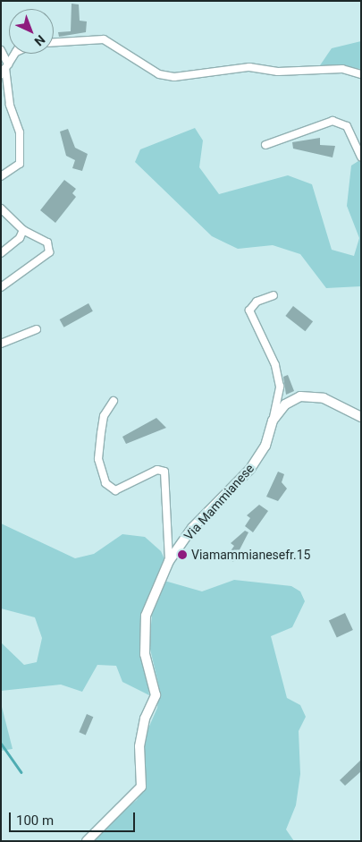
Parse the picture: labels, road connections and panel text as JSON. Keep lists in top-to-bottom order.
{
  "streets": {
    "main road": ["Via Mammianese"]
  },
  "places": ["Viamammianesefr.15"],
  "scale_bar": "100 m",
  "north": "bottom right"
}
